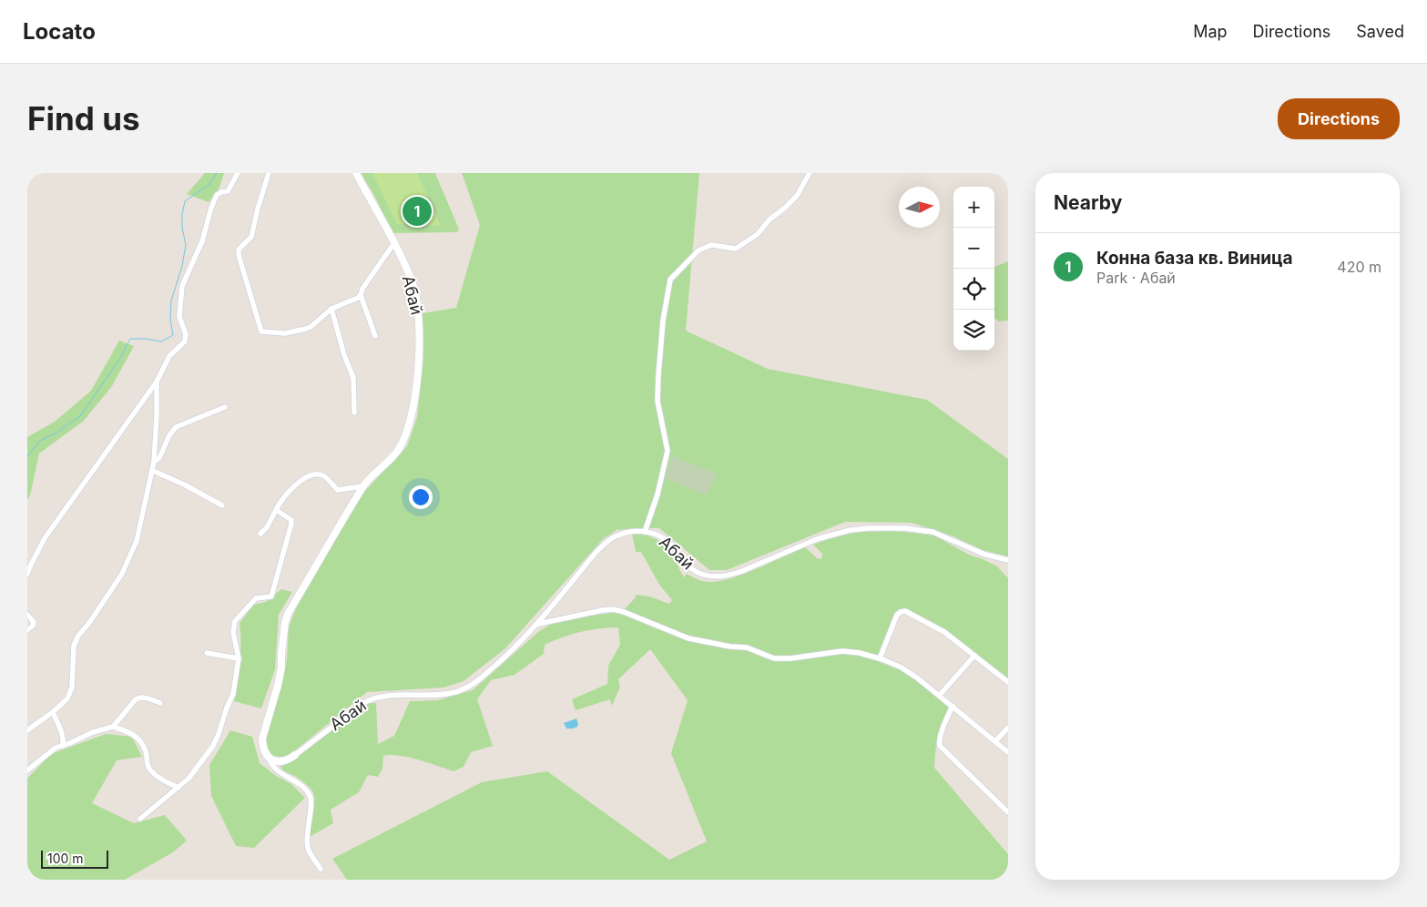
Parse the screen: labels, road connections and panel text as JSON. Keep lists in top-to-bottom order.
{
  "streets": {
    "street": ["Абай"]
  },
  "scale_bar": "100 m",
  "north": "right",
  "page": {
    "header": "Locato",
    "nav": ["Map", "Directions", "Saved"],
    "buttons": "Directions",
    "title": "Find us",
    "heading": "Nearby",
    "map_buttons": ["+", "−"],
    "pins": "1",
    "list": [
      {
        "mark": "1",
        "name": "Конна база кв. Виница",
        "note": "Park · Абай",
        "value": "420 m"
      }
    ],
    "scale": "100 m"
  }
}
